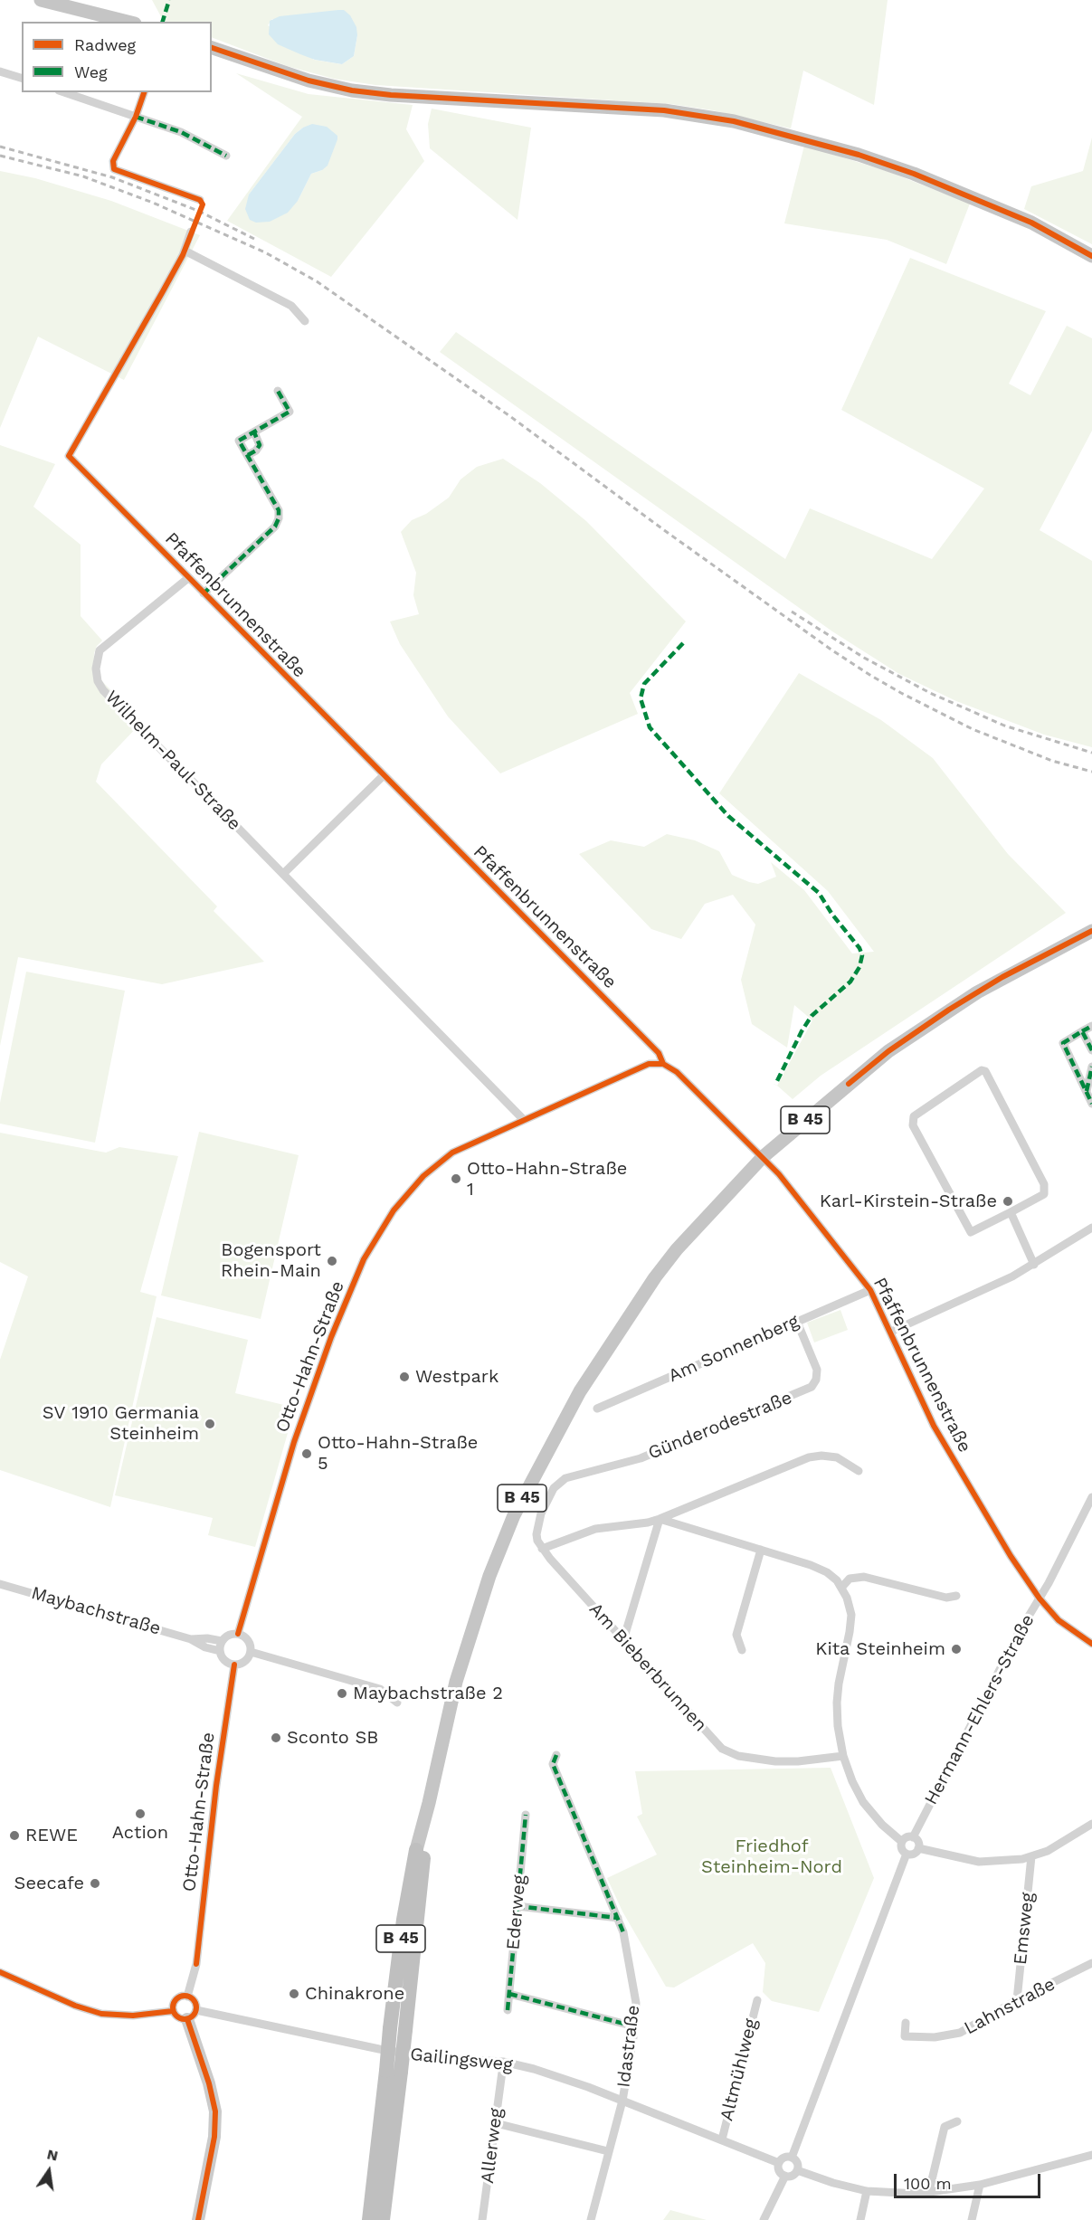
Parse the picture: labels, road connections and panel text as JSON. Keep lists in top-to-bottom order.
{
  "streets": {
    "highway": ["B 45"],
    "street": [
      "Pfaffenbrunnenstraße",
      "Wilhelm-Paul-Straße",
      "Am Sonnenberg",
      "Otto-Hahn-Straße",
      "Günderodestraße",
      "Maybachstraße",
      "Am Bieberbrunnen",
      "Hermann-Ehlers-Straße",
      "Ederweg",
      "Emsweg",
      "Lahnstraße",
      "Idastraße",
      "Gailingsweg",
      "Altmühlweg",
      "Allerweg"
    ]
  },
  "crossings": [
    ["Pfaffenbrunnenstraße", "Wilhelm-Paul-Straße"],
    ["Pfaffenbrunnenstraße", "B 45"],
    ["Pfaffenbrunnenstraße", "Am Sonnenberg"],
    ["Pfaffenbrunnenstraße", "Otto-Hahn-Straße"],
    ["Pfaffenbrunnenstraße", "Hermann-Ehlers-Straße"],
    ["Wilhelm-Paul-Straße", "Otto-Hahn-Straße"],
    ["Am Sonnenberg", "Günderodestraße"],
    ["Otto-Hahn-Straße", "Maybachstraße"],
    ["Otto-Hahn-Straße", "Gailingsweg"],
    ["Günderodestraße", "Am Bieberbrunnen"],
    ["Emsweg", "Lahnstraße"],
    ["Idastraße", "Gailingsweg"],
    ["Gailingsweg", "Altmühlweg"]
  ],
  "parks": ["Friedhof Steinheim-Nord"],
  "places": [
    "Otto-Hahn-Straße 1",
    "Karl-Kirstein-Straße",
    "Bogensport Rhein-Main",
    "Westpark",
    "SV 1910 Germania Steinheim",
    "Otto-Hahn-Straße 5",
    "Kita Steinheim",
    "Maybachstraße 2",
    "Sconto SB",
    "Action",
    "REWE",
    "Seecafe",
    "Chinakrone"
  ],
  "legend": ["Radweg", "Weg"],
  "scale_bar": "100 m",
  "north": "top"
}
